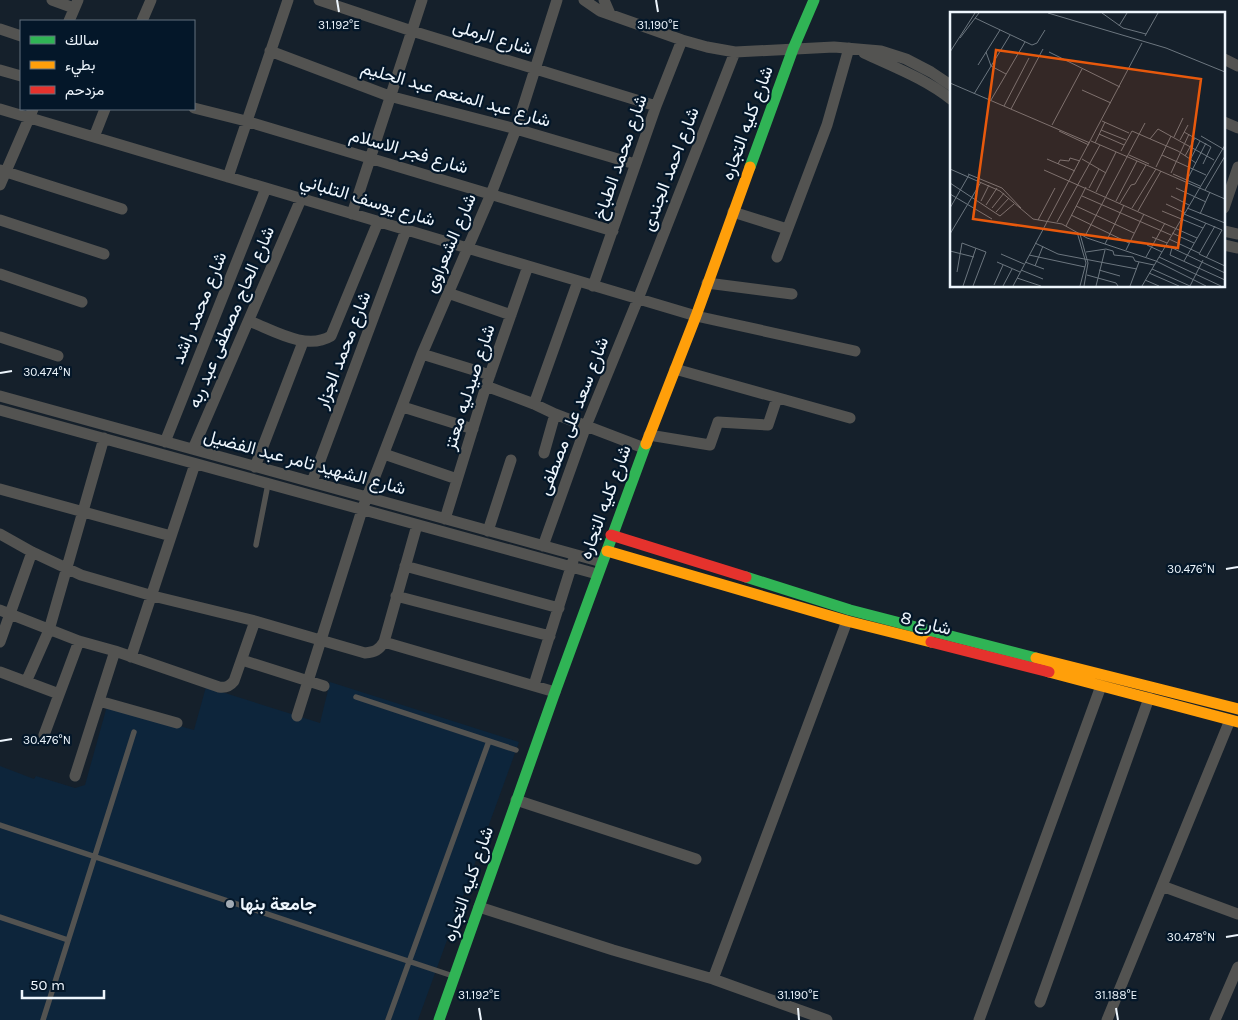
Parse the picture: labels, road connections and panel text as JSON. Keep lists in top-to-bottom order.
{
  "streets": {
    "street": [
      "شارع الرملى",
      "شارع عبد المنعم عبد الحليم",
      "شارع كليه التجاره",
      "شارع فجر الاسلام",
      "شارع محمد الطباخ",
      "شارع احمد الجندى",
      "شارع يوسف التلباني",
      "شارع الشعراوى",
      "شارع محمد راشد",
      "شارع الحاج مصطفى عبد ربه",
      "شارع محمد الجزار",
      "شارع صيدليه معتز",
      "شارع سعد على مصطفى",
      "شارع الشهيد تامر عبد الفضيل",
      "شارع 8"
    ]
  },
  "crossings": [
    ["شارع الرملى", "شارع محمد الطباخ"],
    ["شارع الرملى", "شارع الشعراوى"],
    ["شارع عبد المنعم عبد الحليم", "شارع محمد الطباخ"],
    ["شارع عبد المنعم عبد الحليم", "شارع الشعراوى"],
    ["شارع كليه التجاره", "شارع يوسف التلباني"],
    ["شارع كليه التجاره", "شارع الشهيد تامر عبد الفضيل"],
    ["شارع كليه التجاره", "شارع 8"],
    ["شارع فجر الاسلام", "شارع محمد الطباخ"],
    ["شارع فجر الاسلام", "شارع الشعراوى"],
    ["شارع محمد الطباخ", "شارع يوسف التلباني"],
    ["شارع احمد الجندى", "شارع يوسف التلباني"],
    ["شارع احمد الجندى", "شارع سعد على مصطفى"],
    ["شارع يوسف التلباني", "شارع الشعراوى"],
    ["شارع يوسف التلباني", "شارع محمد راشد"],
    ["شارع يوسف التلباني", "شارع الحاج مصطفى عبد ربه"],
    ["شارع يوسف التلباني", "شارع محمد الجزار"],
    ["شارع يوسف التلباني", "شارع صيدليه معتز"],
    ["شارع يوسف التلباني", "شارع سعد على مصطفى"],
    ["شارع الشعراوى", "شارع الشهيد تامر عبد الفضيل"],
    ["شارع محمد راشد", "شارع الشهيد تامر عبد الفضيل"],
    ["شارع الحاج مصطفى عبد ربه", "شارع الشهيد تامر عبد الفضيل"],
    ["شارع محمد الجزار", "شارع الشهيد تامر عبد الفضيل"],
    ["شارع صيدليه معتز", "شارع الشهيد تامر عبد الفضيل"],
    ["شارع سعد على مصطفى", "شارع الشهيد تامر عبد الفضيل"]
  ],
  "places": ["جامعة بنها"],
  "legend": ["سالك", "بطيء", "مزدحم"],
  "scale_bar": "50 m",
  "coordinates": [
    "31.192°E",
    "31.190°E",
    "30.474°N",
    "30.476°N",
    "30.478°N",
    "31.188°E"
  ]
}
